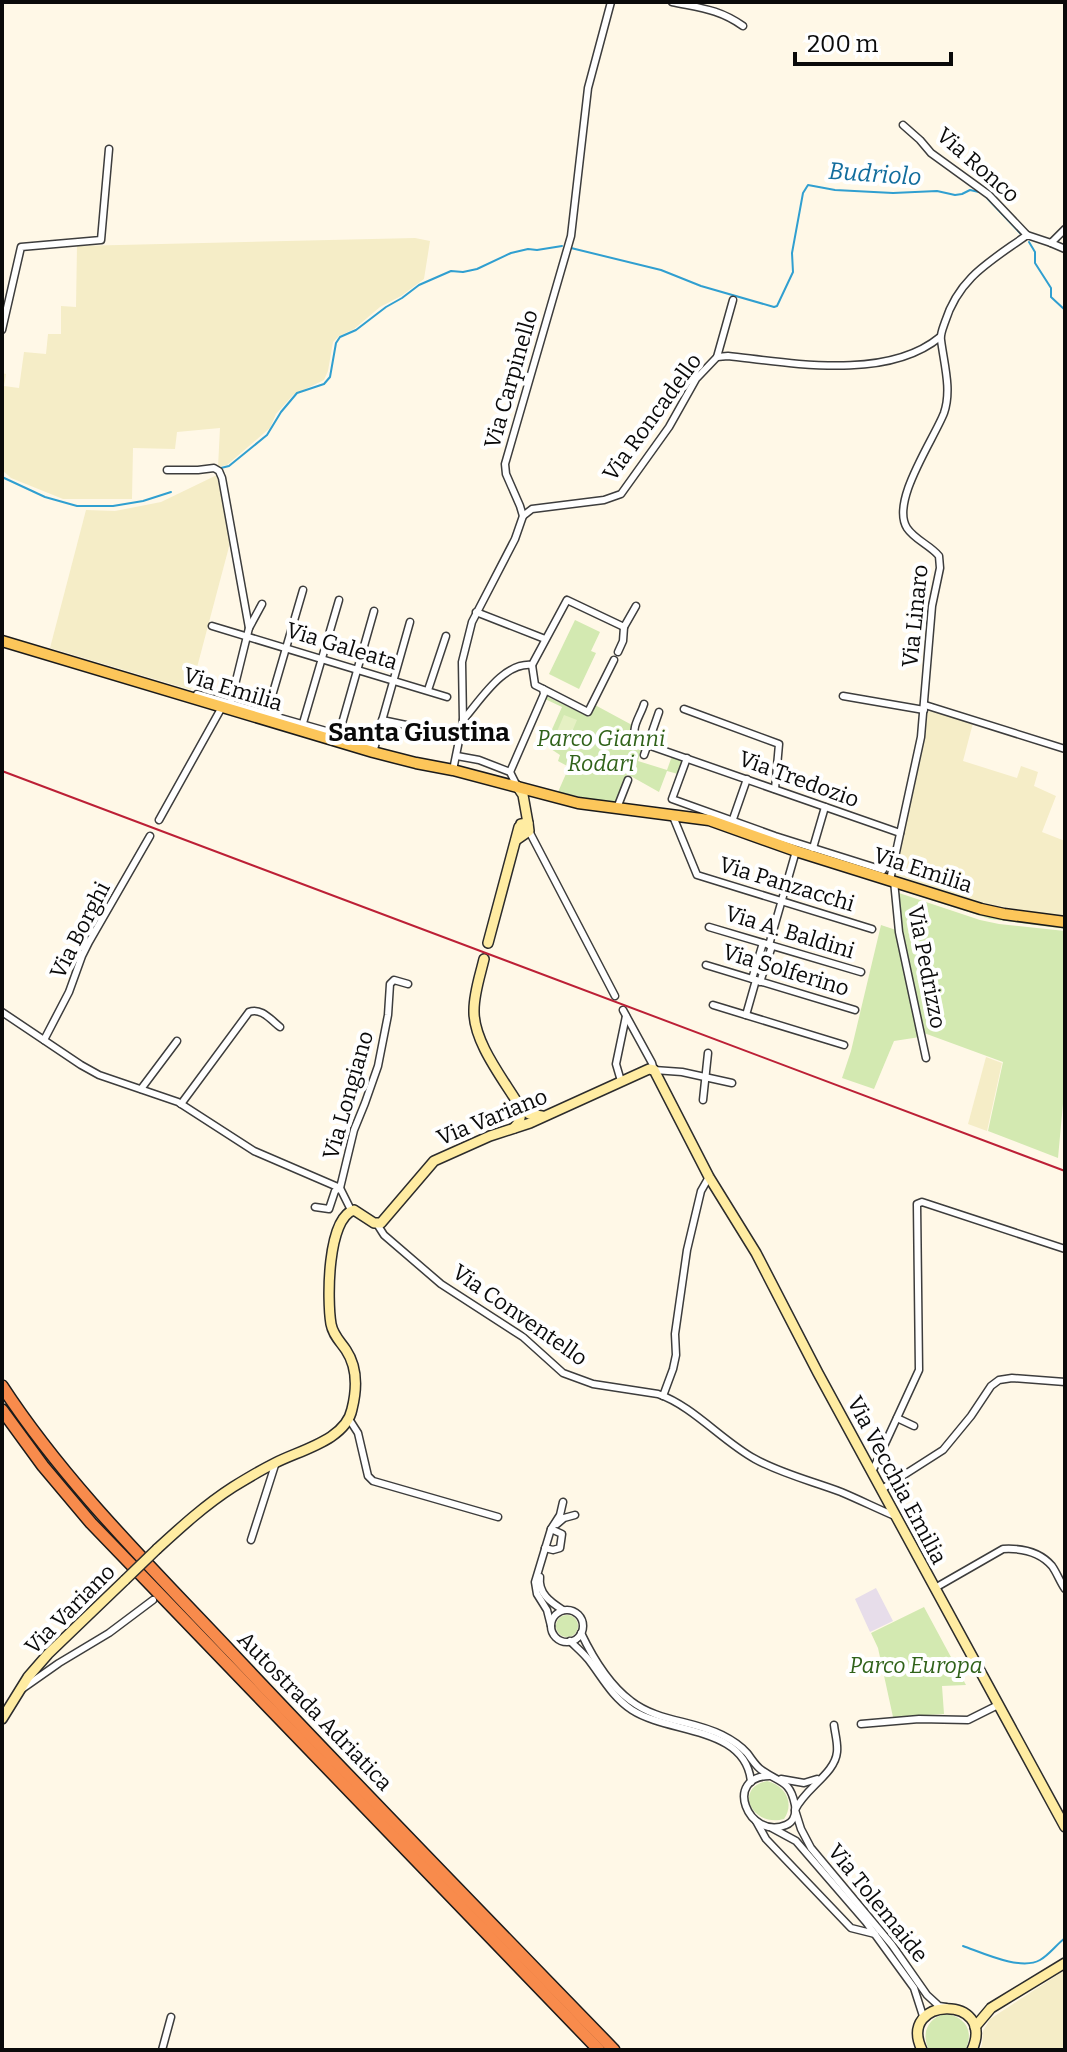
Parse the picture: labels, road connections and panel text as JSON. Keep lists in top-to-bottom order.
{
  "streets": {
    "highway": ["Autostrada Adriatica"],
    "main road": ["Via Emilia"],
    "street": [
      "Via Ronco",
      "Via Carpinello",
      "Via Roncadello",
      "Via Linaro",
      "Via Galeata",
      "Via Tredozio",
      "Via Panzacchi",
      "Via Borghi",
      "Via A. Baldini",
      "Via Pedrizzo",
      "Via Solferino",
      "Via Longiano",
      "Via Variano",
      "Via Conventello",
      "Via Vecchia Emilia",
      "Via Tolemaide"
    ]
  },
  "crossings": [
    ["Via Carpinello", "Via Roncadello"],
    ["Via Roncadello", "Via Linaro"],
    ["Via Linaro", "Via Emilia"],
    ["Via Linaro", "Via Tredozio"],
    ["Via Linaro", "Via Pedrizzo"],
    ["Via Emilia", "Via Panzacchi"],
    ["Via Emilia", "Via Pedrizzo"],
    ["Via Borghi", "Via Longiano"],
    ["Via Variano", "Via Conventello"],
    ["Via Variano", "Via Vecchia Emilia"],
    ["Via Conventello", "Via Vecchia Emilia"]
  ],
  "districts": ["Santa Giustina"],
  "water": ["Budriolo"],
  "parks": ["Parco Gianni Rodari", "Parco Europa"],
  "scale_bar": "200 m"
}
